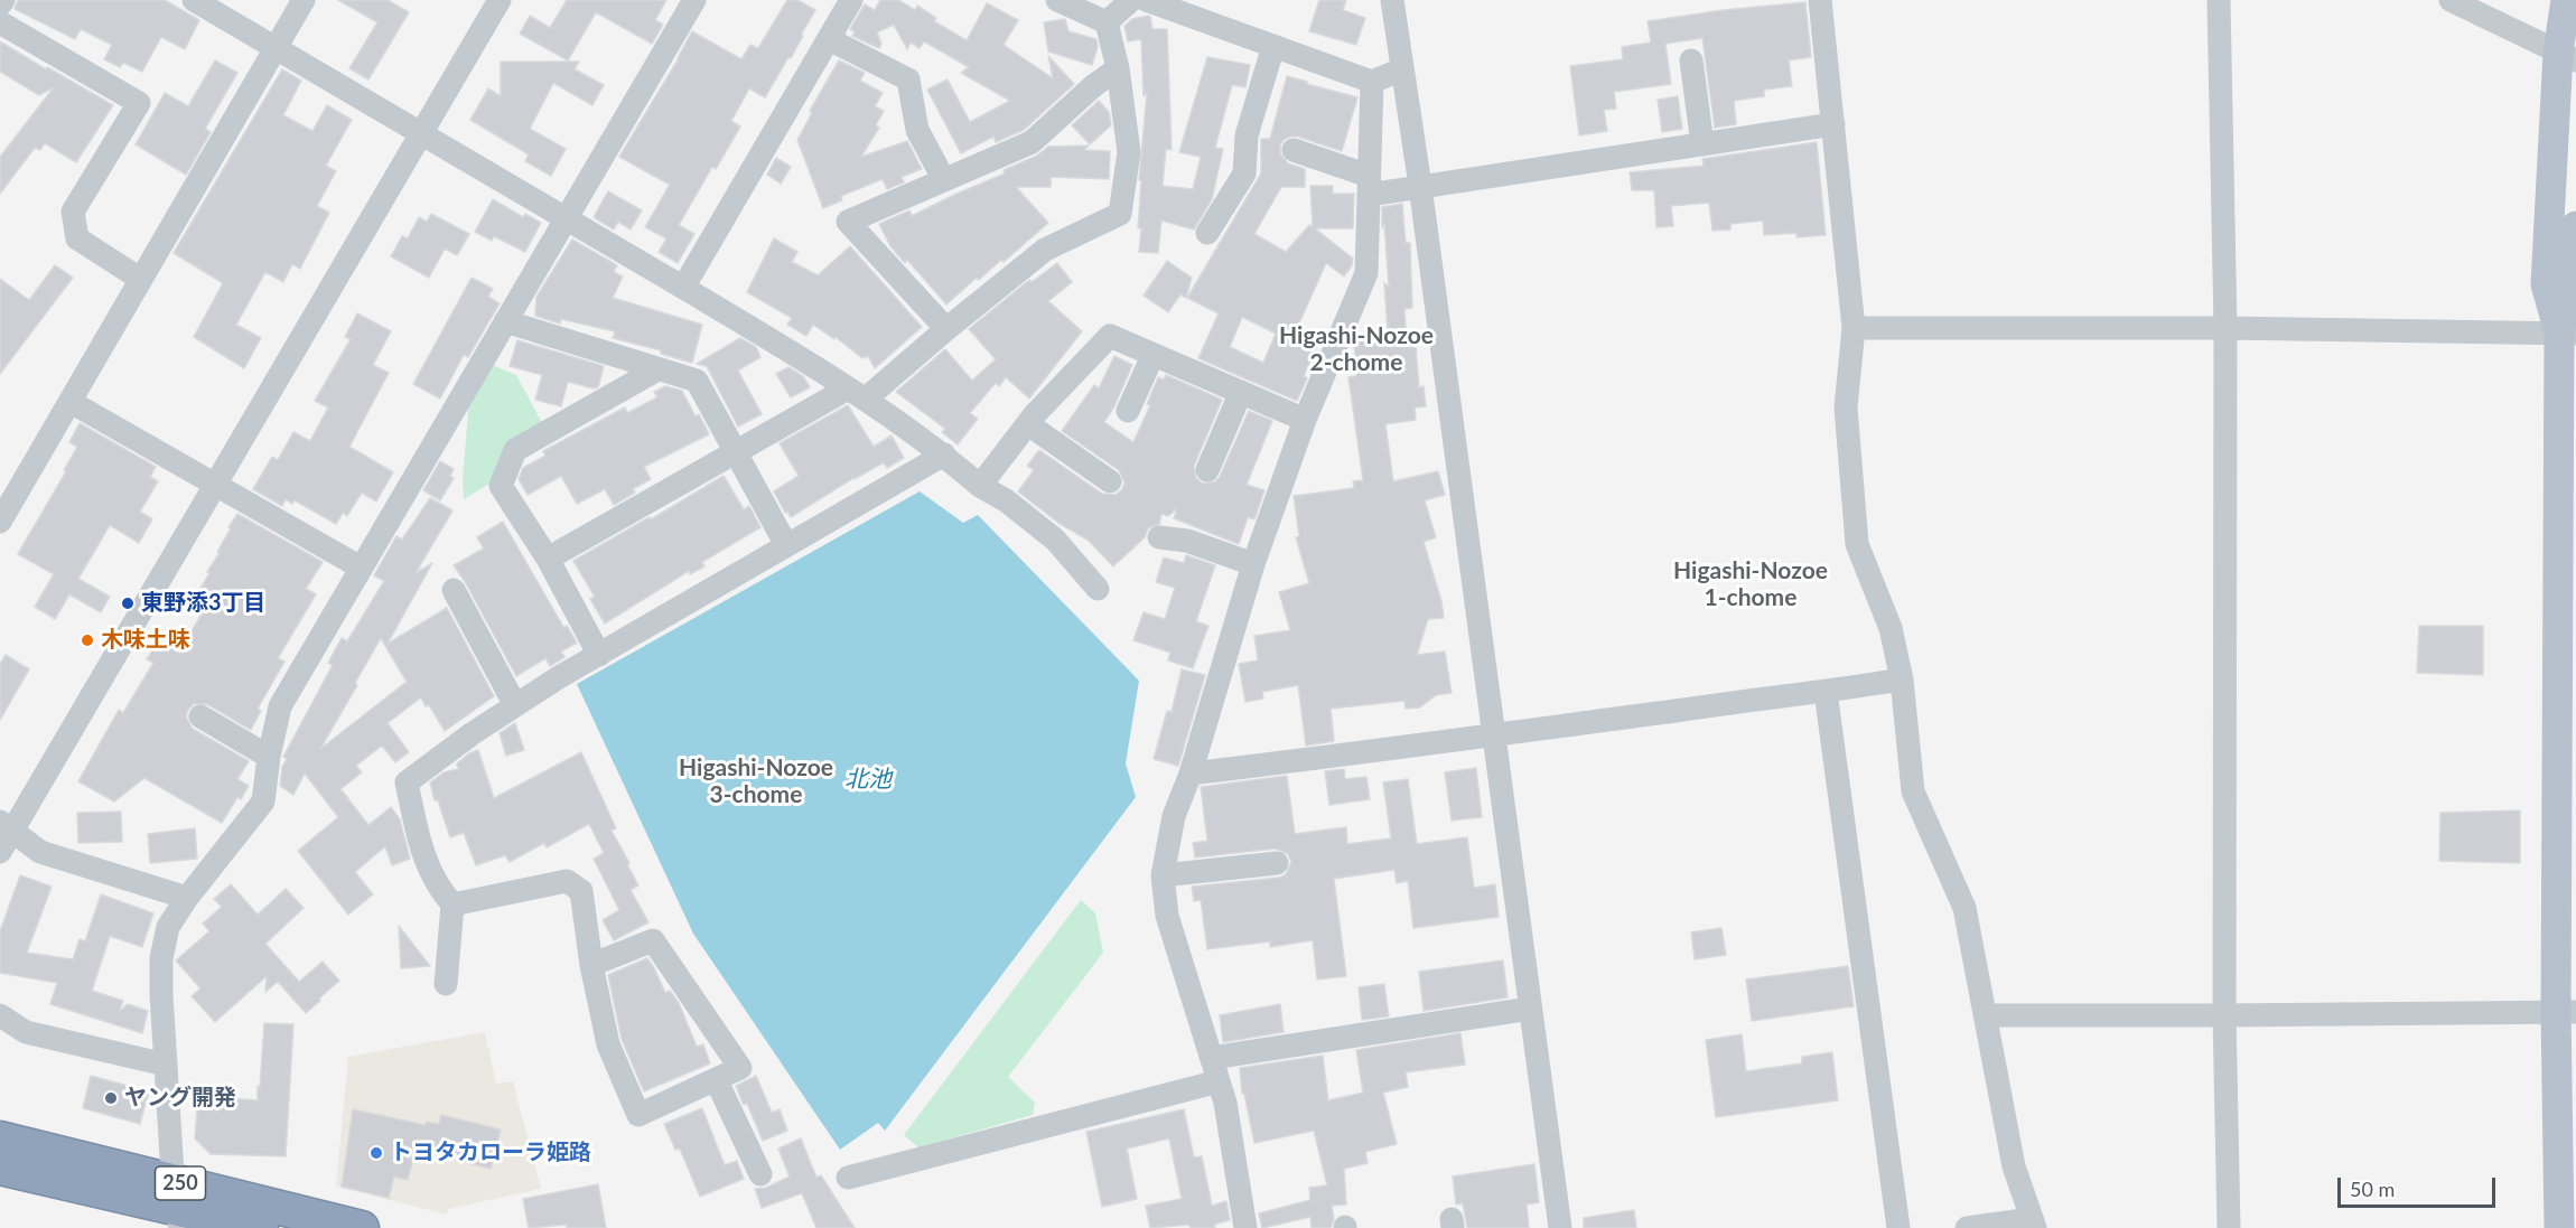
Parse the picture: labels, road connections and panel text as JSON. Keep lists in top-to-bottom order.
{
  "streets": {
    "highway": ["250"]
  },
  "districts": ["Higashi-Nozoe 2-chome", "Higashi-Nozoe 1-chome", "Higashi-Nozoe 3-chome"],
  "water": ["北池"],
  "places": [
    "東野添3丁目",
    "木味土味",
    "ヤング開発",
    "トヨタカローラ姫路"
  ],
  "scale_bar": "50 m"
}
